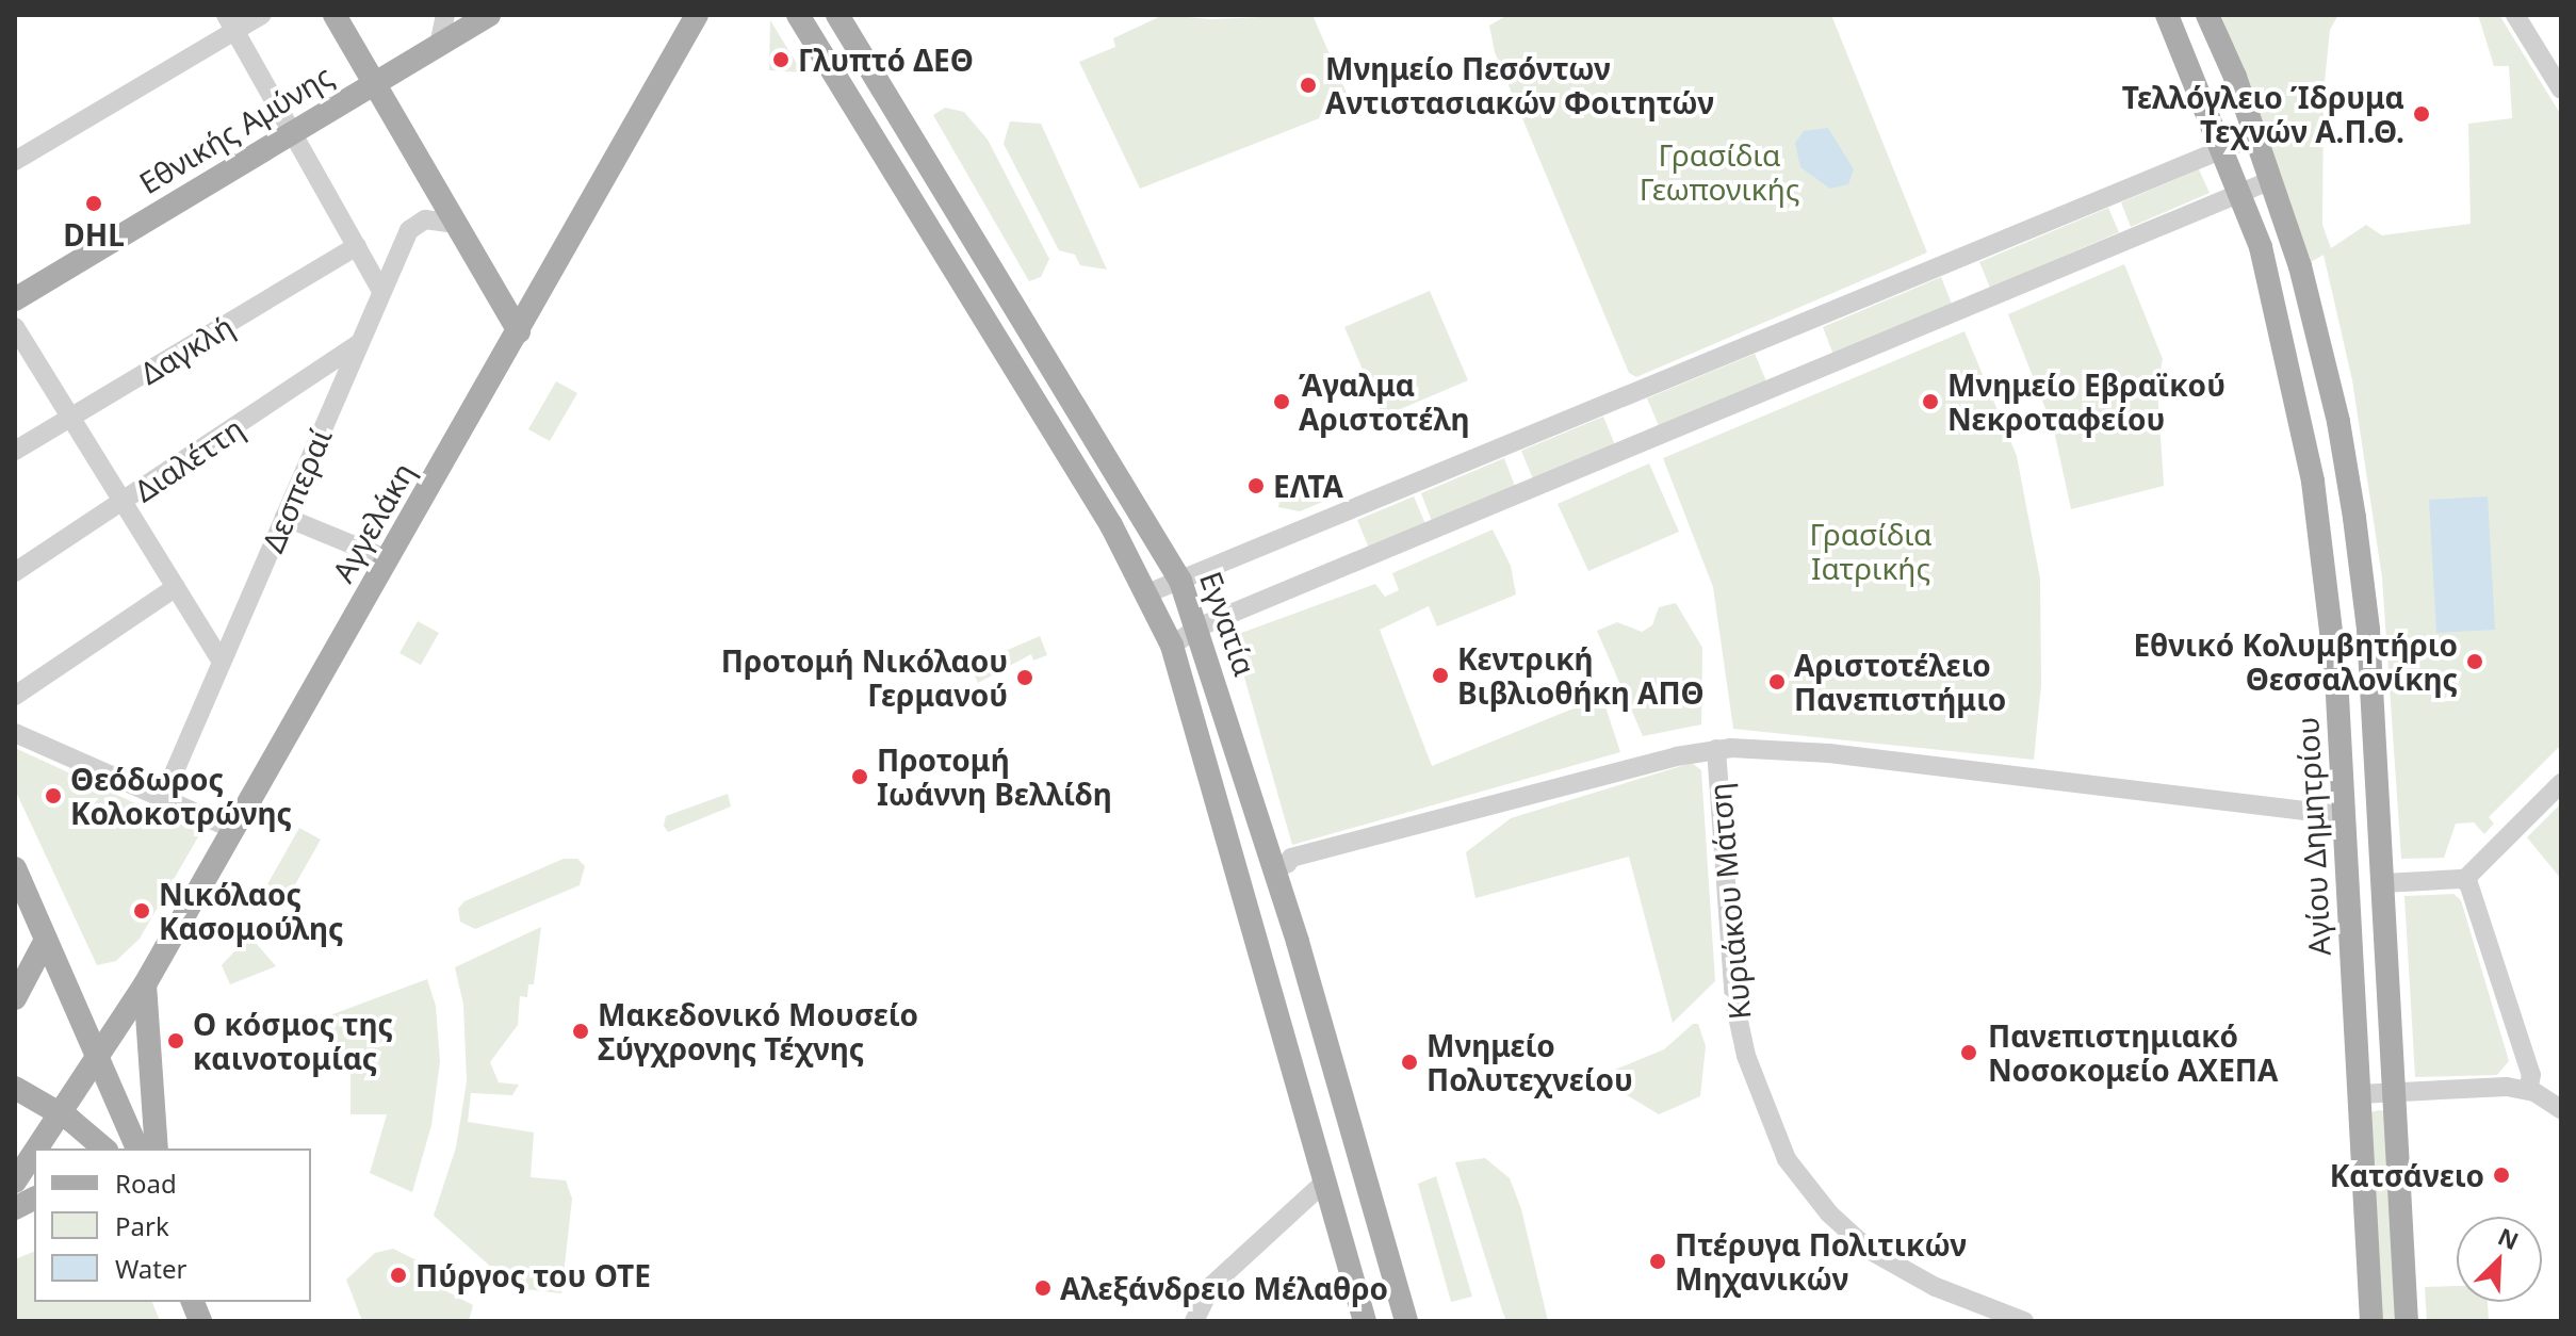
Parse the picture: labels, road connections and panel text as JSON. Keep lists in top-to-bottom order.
{
  "streets": {
    "main road": [
      "Εθνικής Αμύνης",
      "Αγγελάκη",
      "Εγνατία",
      "Αγίου Δημητρίου"
    ],
    "street": [
      "Δαγκλή",
      "Διαλέττη",
      "Δεσπεραί",
      "Κυριάκου Μάτση"
    ]
  },
  "crossings": [
    ["Διαλέττη", "Δεσπεραί"]
  ],
  "parks": ["Γρασίδια Γεωπονικής", "Γρασίδια Ιατρικής"],
  "places": [
    "Γλυπτό ΔΕΘ",
    "Μνημείο Πεσόντων Αντιστασιακών Φοιτητών",
    "Τελλόγλειο Ίδρυμα Τεχνών Α.Π.Θ.",
    "DHL",
    "Άγαλμα Αριστοτέλη",
    "Μνημείο Εβραϊκού Νεκροταφείου",
    "ΕΛΤΑ",
    "Εθνικό Κολυμβητήριο Θεσσαλονίκης",
    "Κεντρική Βιβλιοθήκη ΑΠΘ",
    "Προτομή Νικόλαου Γερμανού",
    "Αριστοτέλειο Πανεπιστήμιο",
    "Προτομή Ιωάννη Βελλίδη",
    "Θεόδωρος Κολοκοτρώνης",
    "Νικόλαος Κασομούλης",
    "Μακεδονικό Μουσείο Σύγχρονης Τέχνης",
    "Ο κόσμος της καινοτομίας",
    "Πανεπιστημιακό Νοσοκομείο ΑΧΕΠΑ",
    "Μνημείο Πολυτεχνείου",
    "Κατσάνειο",
    "Πτέρυγα Πολιτικών Μηχανικών",
    "Πύργος του ΟΤΕ",
    "Αλεξάνδρειο Μέλαθρο"
  ],
  "legend": ["Road", "Park", "Water"],
  "north": "top right"
}
